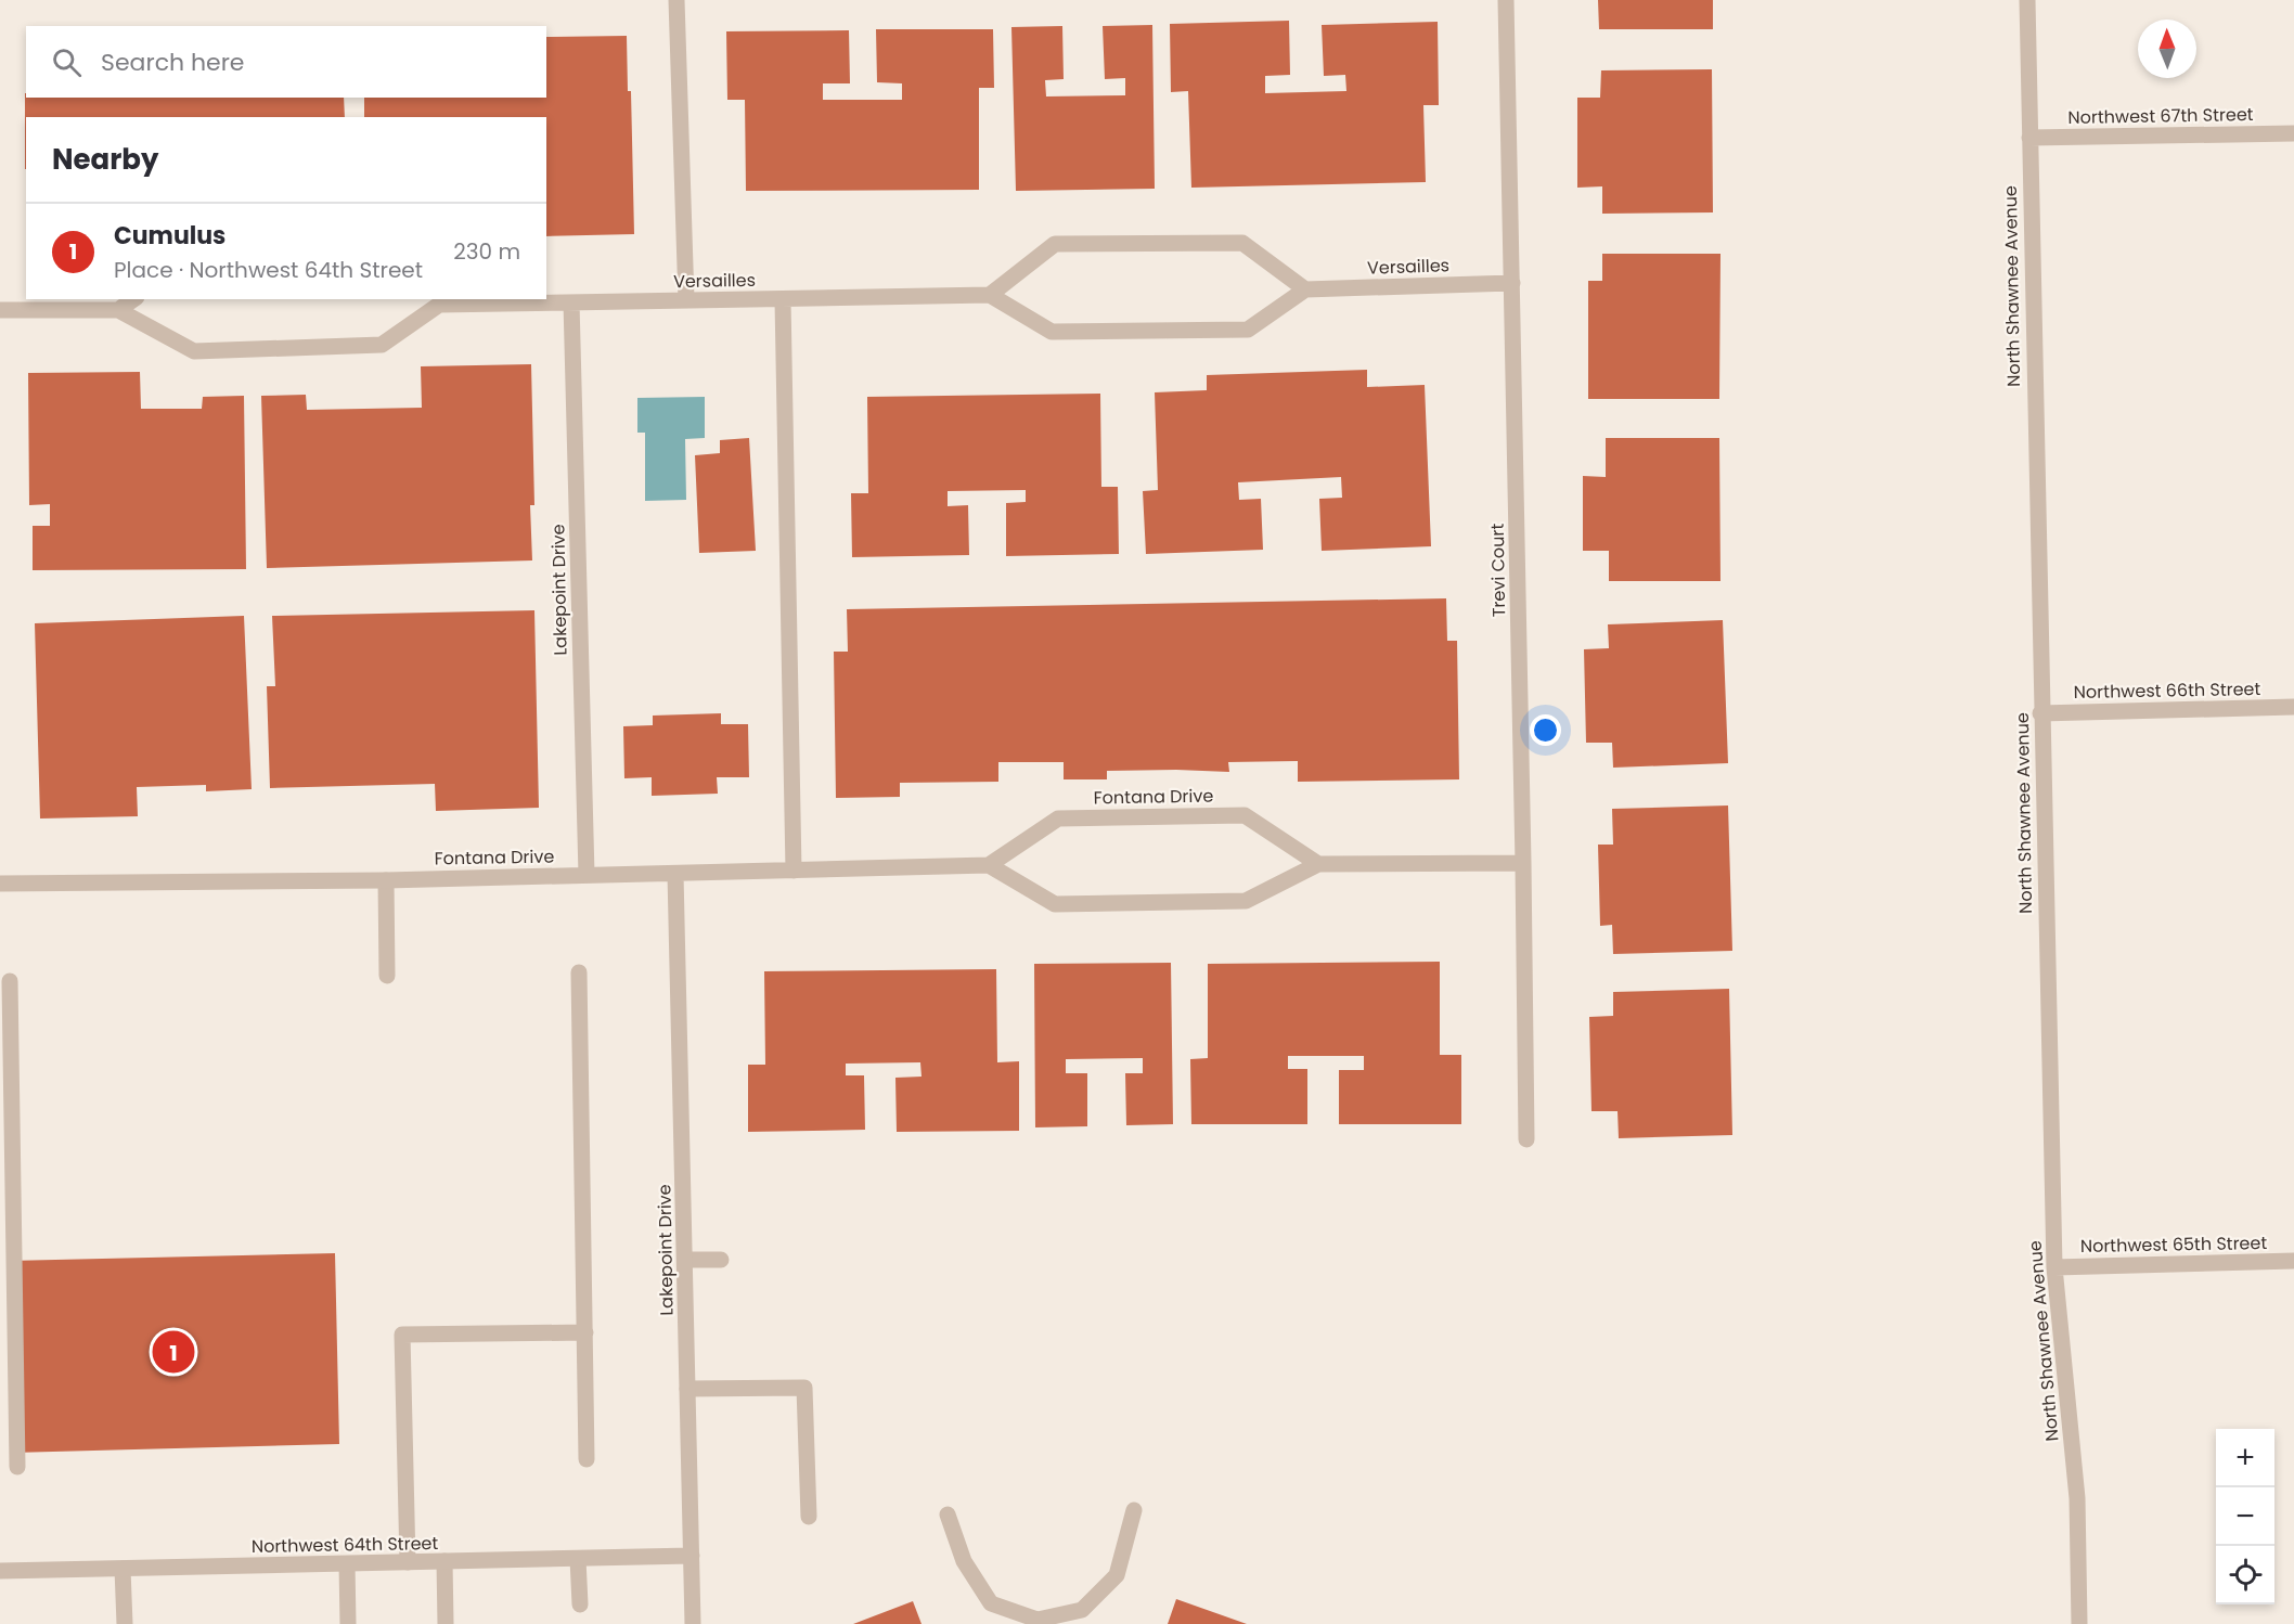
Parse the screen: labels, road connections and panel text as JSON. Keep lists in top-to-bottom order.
{
  "streets": {
    "street": [
      "Northwest 67th Street",
      "Versailles",
      "North Shawnee Avenue",
      "Trevi Court",
      "Lakepoint Drive",
      "Northwest 66th Street",
      "Fontana Drive",
      "Northwest 65th Street",
      "Northwest 64th Street"
    ]
  },
  "crossings": [
    ["Northwest 67th Street", "North Shawnee Avenue"],
    ["Versailles", "Trevi Court"],
    ["Versailles", "Lakepoint Drive"],
    ["North Shawnee Avenue", "Northwest 66th Street"],
    ["North Shawnee Avenue", "Northwest 65th Street"],
    ["Lakepoint Drive", "Fontana Drive"],
    ["Lakepoint Drive", "Northwest 64th Street"]
  ],
  "north": "top",
  "page": {
    "search": "Search here",
    "heading": "Nearby",
    "list": [
      {
        "mark": "1",
        "name": "Cumulus",
        "note": "Place · Northwest 64th Street",
        "value": "230 m"
      }
    ],
    "pins": "1",
    "map_buttons": ["+", "−"]
  }
}
